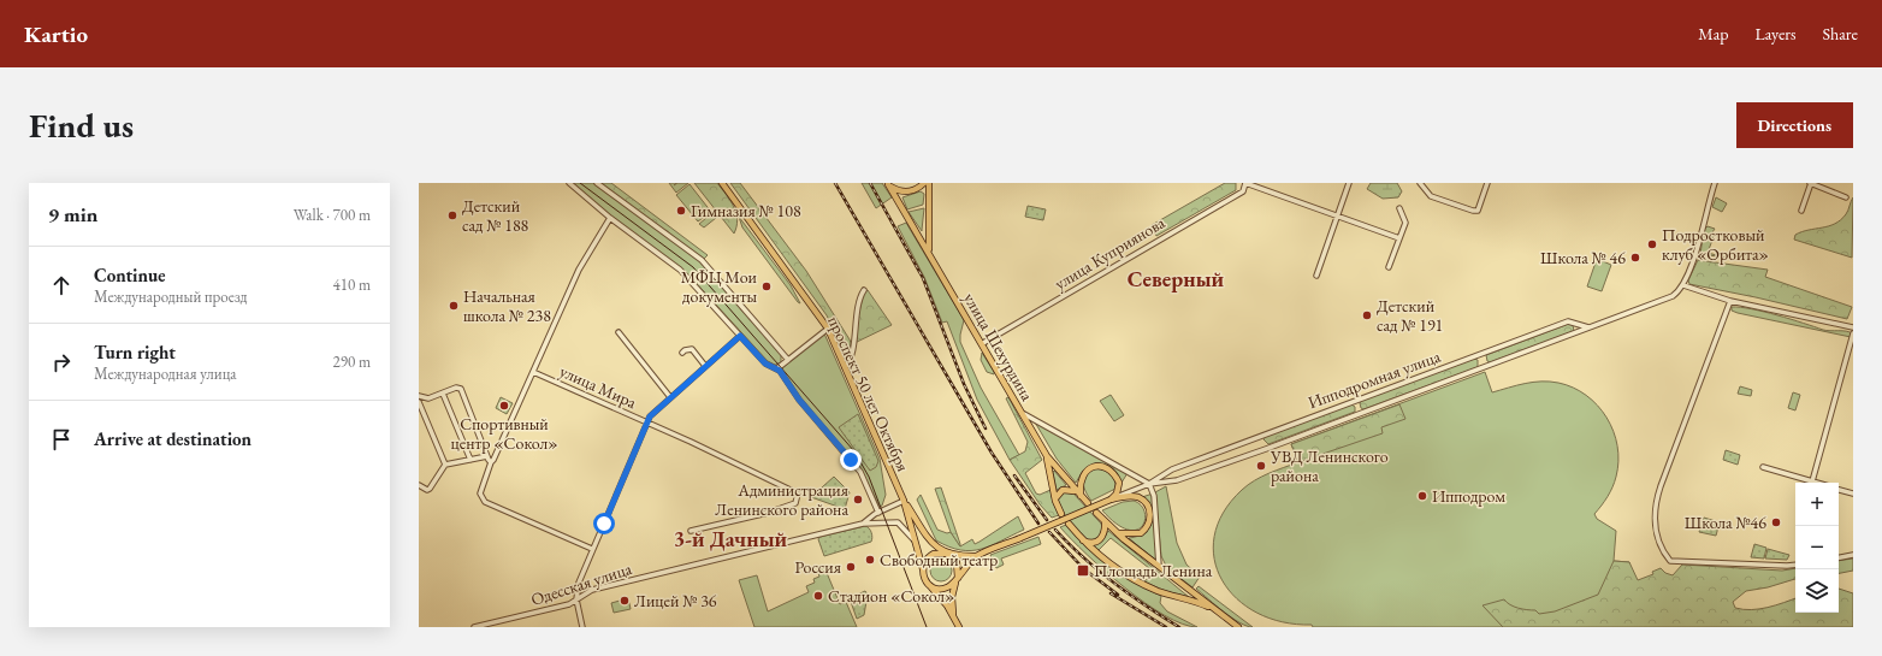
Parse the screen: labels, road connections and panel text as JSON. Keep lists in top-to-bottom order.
{
  "streets": {
    "main road": ["улица Шехурдина", "проспект 50 лет Октября"],
    "street": [
      "улица Куприянова",
      "Ипподромная улица",
      "улица Мира",
      "Одесская улица"
    ]
  },
  "crossings": [
    ["улица Куприянова", "улица Шехурдина"]
  ],
  "districts": ["Северный", "3-й Дачный"],
  "places": {
    "other": [
      "Гимназия № 108",
      "Детский сад № 188",
      "Подростковый клуб «Орбита»",
      "Школа № 46",
      "МФЦ Мои документы",
      "Начальная школа № 238",
      "Детский сад № 191",
      "Спортивный центр «Сокол»",
      "УВД Ленинского района",
      "Ипподром",
      "Администрация Ленинского района",
      "Школа №46",
      "Свободный театр",
      "Россия",
      "Стадион «Сокол»",
      "Лицей № 36"
    ],
    "transit": ["Площадь Ленина"]
  },
  "page": {
    "header": "Kartio",
    "nav": ["Map", "Layers", "Share"],
    "buttons": "Directions",
    "title": "Find us",
    "heading": ["9 min", "Walk · 700 m"],
    "list": [
      ["Continue", "Международный проезд", "410 m"],
      ["Turn right", "Международная улица", "290 m"],
      "Arrive at destination"
    ],
    "map_buttons": ["+", "−"]
  }
}
